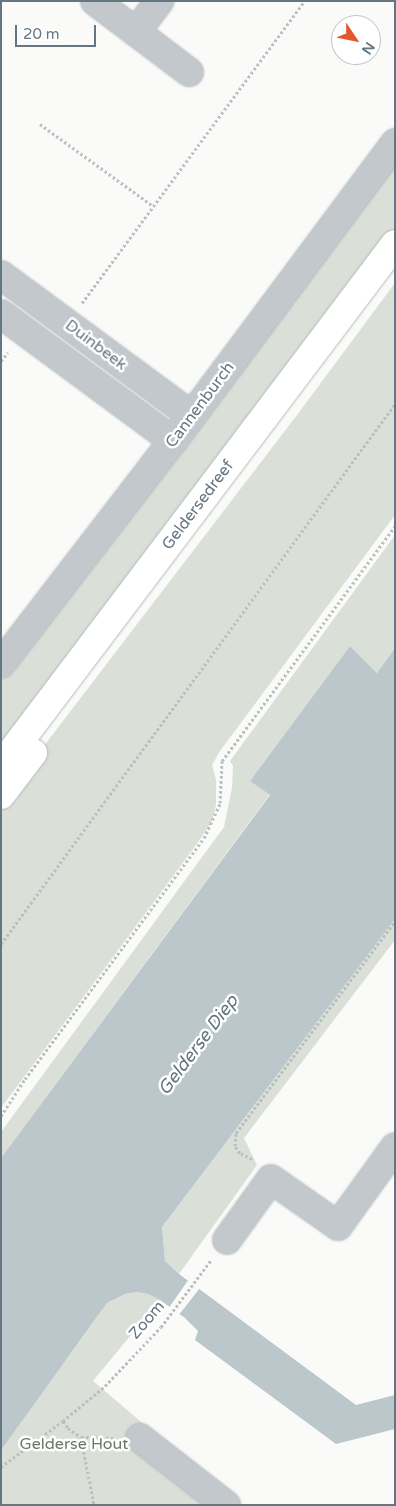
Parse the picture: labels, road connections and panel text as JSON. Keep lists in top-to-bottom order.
{
  "streets": {
    "main road": ["Geldersedreef"],
    "street": ["Duinbeek", "Cannenburch"],
    "path": ["Zoom"]
  },
  "crossings": [
    ["Duinbeek", "Cannenburch"]
  ],
  "water": ["Gelderse Diep"],
  "parks": ["Gelderse Hout"],
  "scale_bar": "20 m",
  "north": "bottom right"
}
